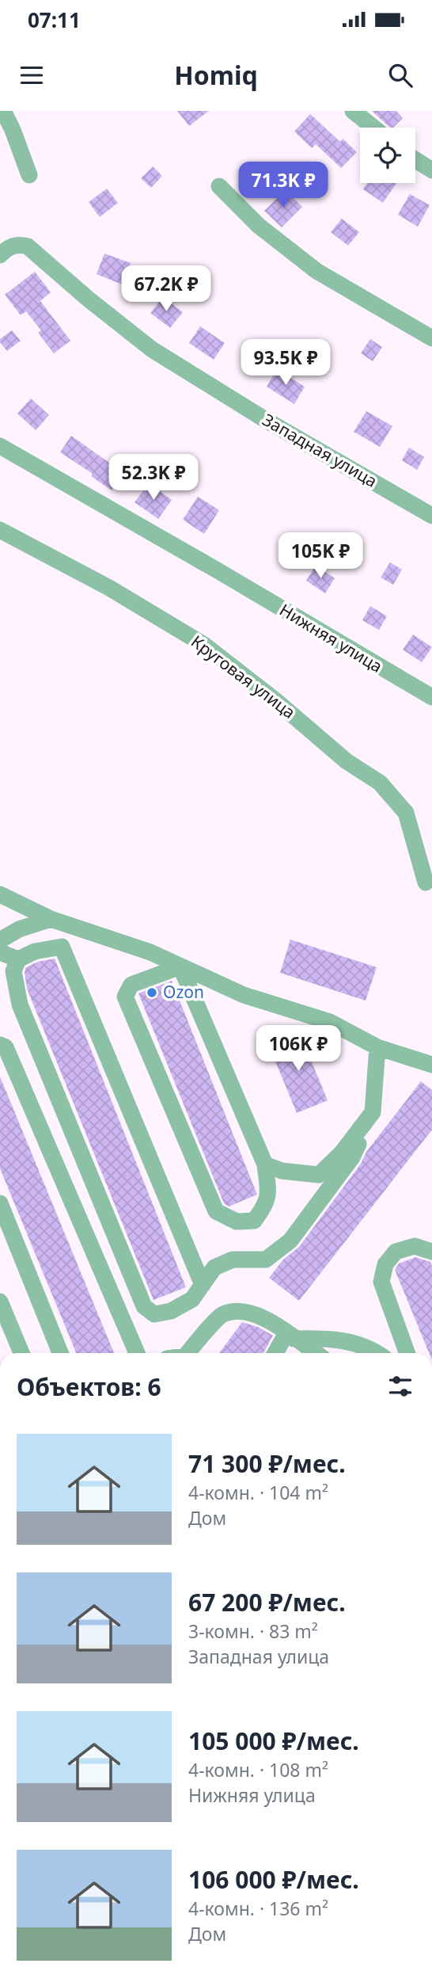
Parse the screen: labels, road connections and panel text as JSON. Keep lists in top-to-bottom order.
{
  "streets": {
    "street": ["Западная улица", "Нижняя улица", "Круговая улица"]
  },
  "places": ["Ozon"],
  "page": {
    "status": "07:11",
    "header": "Homiq",
    "price": [
      "71.3K ₽",
      "67.2K ₽",
      "93.5K ₽",
      "52.3K ₽",
      "105K ₽",
      "106K ₽"
    ],
    "heading": "Объектов: 6",
    "list": [
      {
        "name": "71 300 ₽/мес.",
        "note": "4-комн. · 104 m² · Дом"
      },
      {
        "name": "67 200 ₽/мес.",
        "note": "3-комн. · 83 m² · Западная улица"
      },
      {
        "name": "105 000 ₽/мес.",
        "note": "4-комн. · 108 m² · Нижняя улица"
      },
      {
        "name": "106 000 ₽/мес.",
        "note": "4-комн. · 136 m² · Дом"
      }
    ]
  }
}
